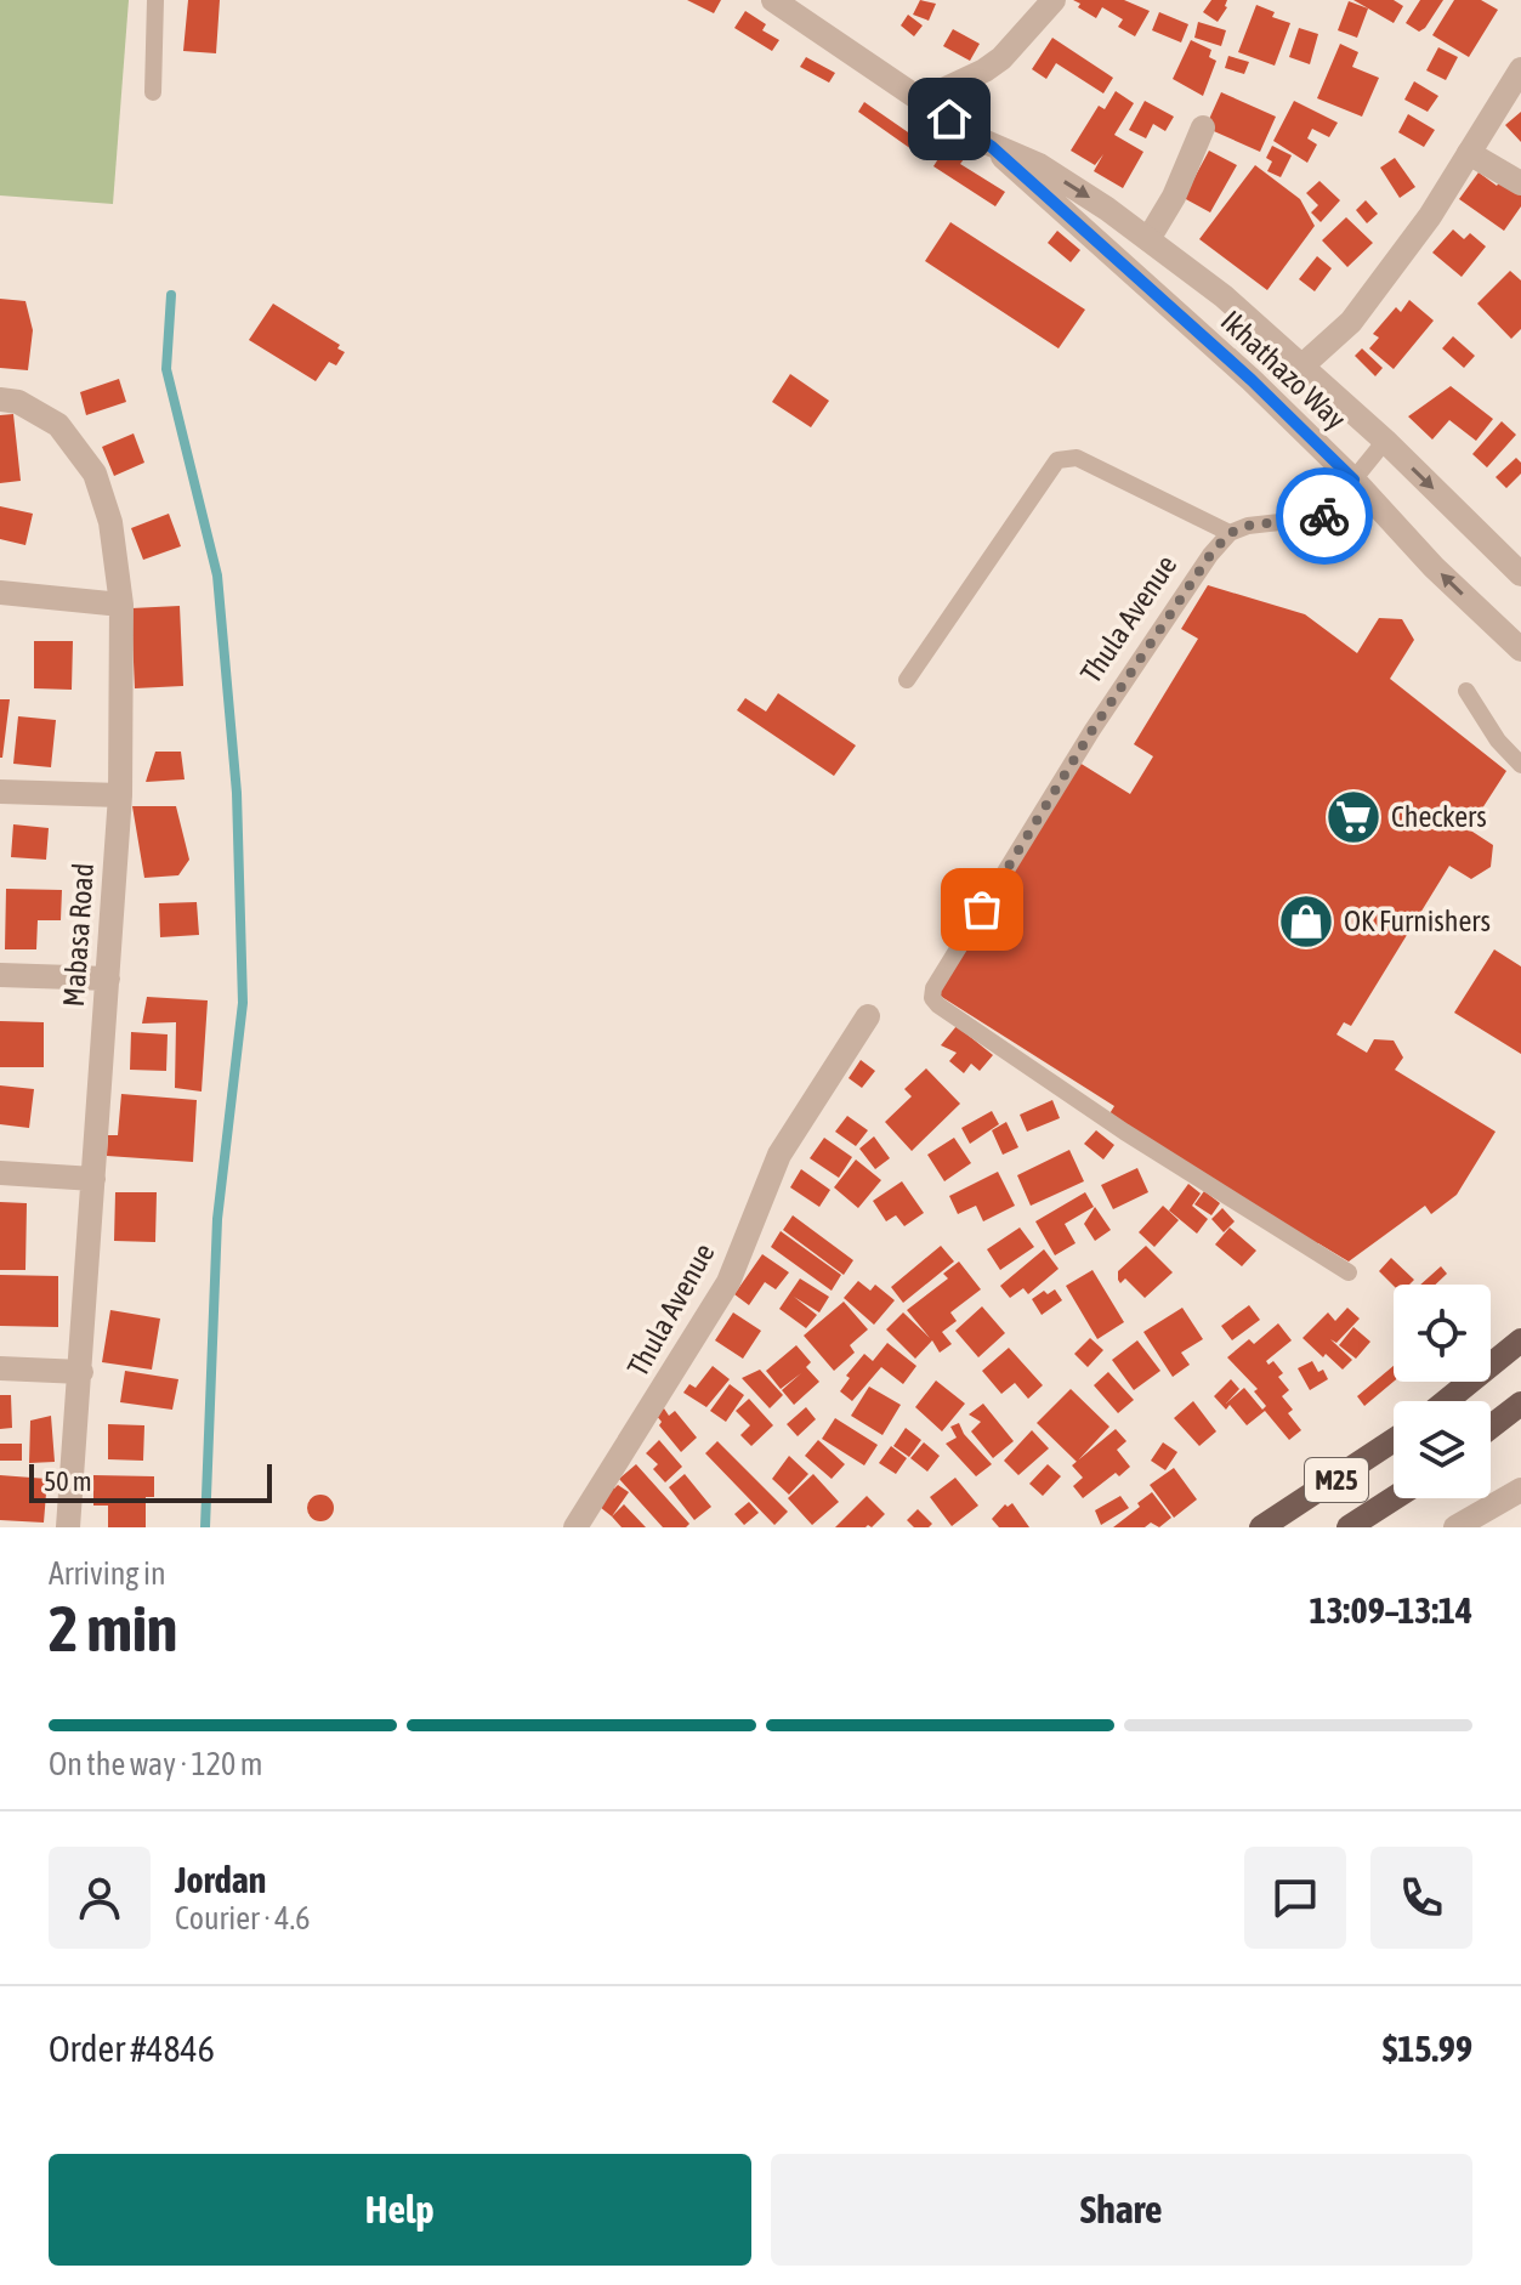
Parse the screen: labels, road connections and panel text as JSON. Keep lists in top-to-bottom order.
{
  "streets": {
    "main road": ["M25"],
    "street": ["Ikhathazo Way", "Thula Avenue", "Mabasa Road"]
  },
  "places": {
    "supermarket": ["Checkers"],
    "shop": ["OK Furnishers"]
  },
  "scale_bar": "50 m",
  "page": {
    "scale": "50 m",
    "heading": ["2 min", "Arriving in", "13:09–13:14"],
    "panel": [
      "Jordan",
      "Courier · 4.6",
      "Order #4846",
      "$15.99"
    ],
    "bar": "On the way · 120 m",
    "buttons": ["Help", "Share"]
  }
}
